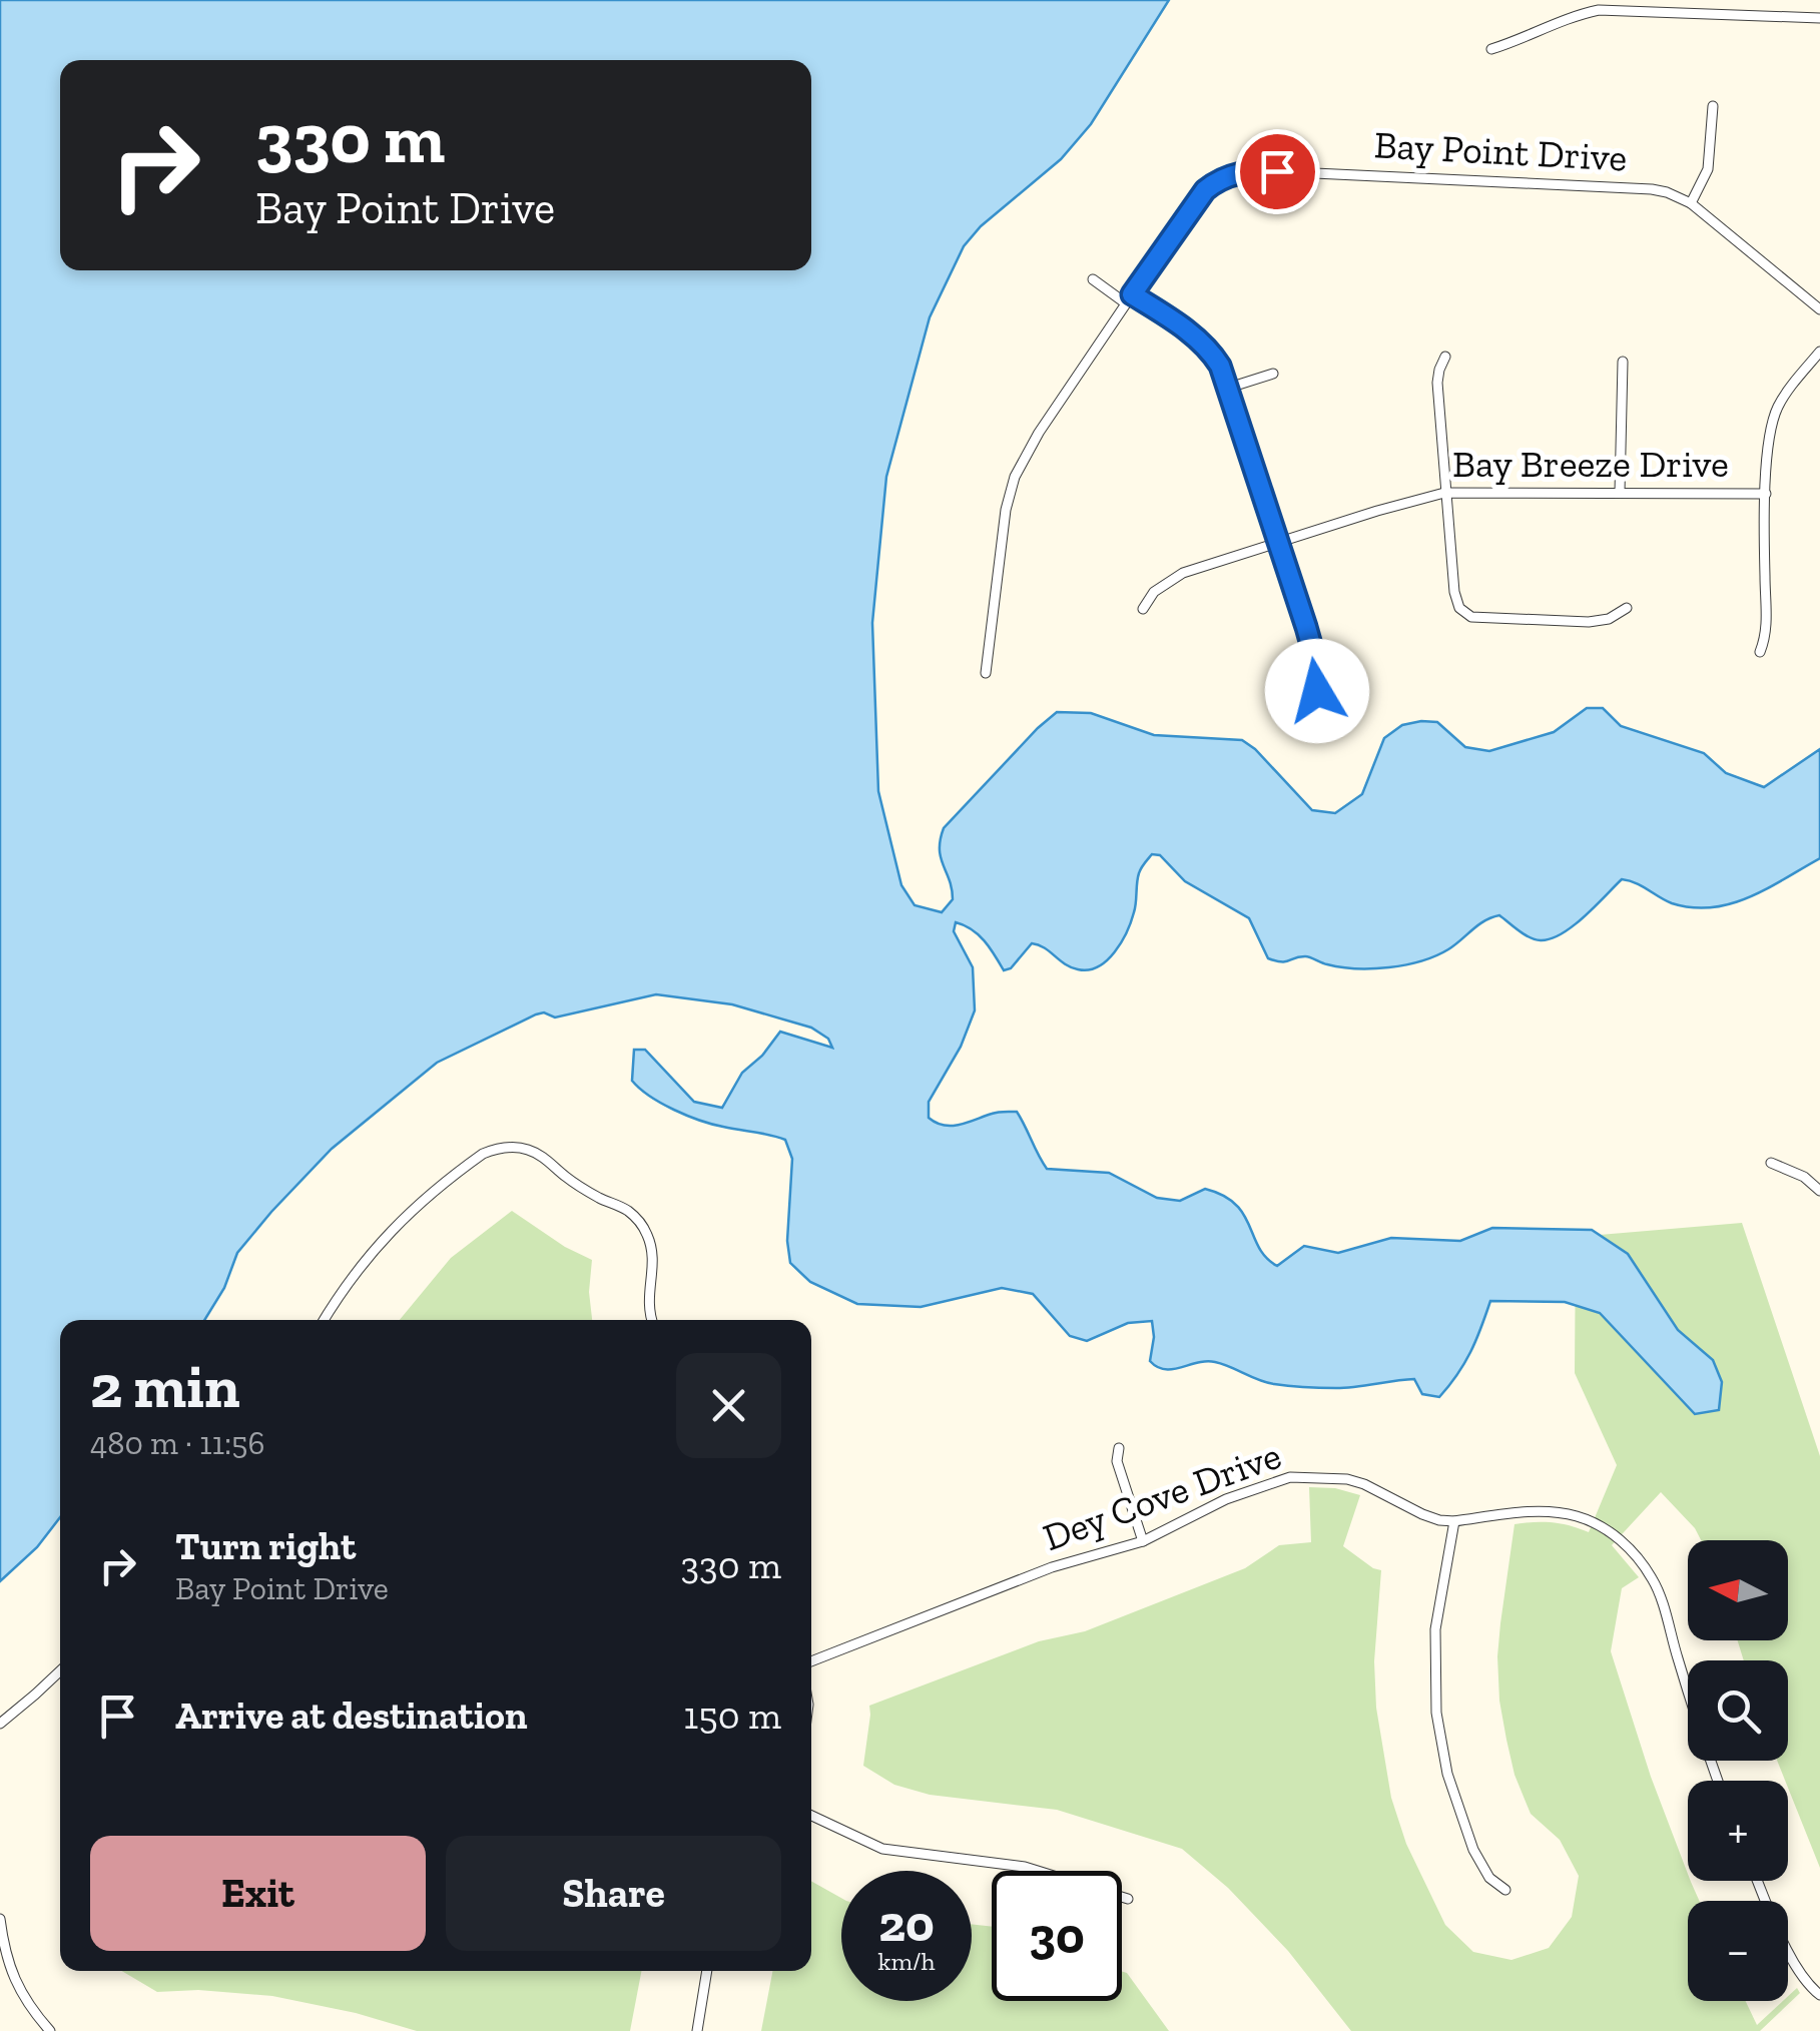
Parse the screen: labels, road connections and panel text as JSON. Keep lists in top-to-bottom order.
{
  "streets": {
    "street": ["Bay Point Drive", "Bay Breeze Drive", "Dey Cove Drive"]
  },
  "north": "left",
  "page": {
    "turn": ["330 m", "Bay Point Drive"],
    "heading": ["2 min", "480 m · 11:56"],
    "list": [
      {
        "name": "Turn right",
        "note": "Bay Point Drive",
        "value": "330 m"
      },
      {
        "name": "Arrive at destination",
        "value": "150 m"
      }
    ],
    "map_buttons": ["+", "−"],
    "buttons": ["Exit", "Share"],
    "speed": "20 km/h",
    "limit": "30"
  }
}
